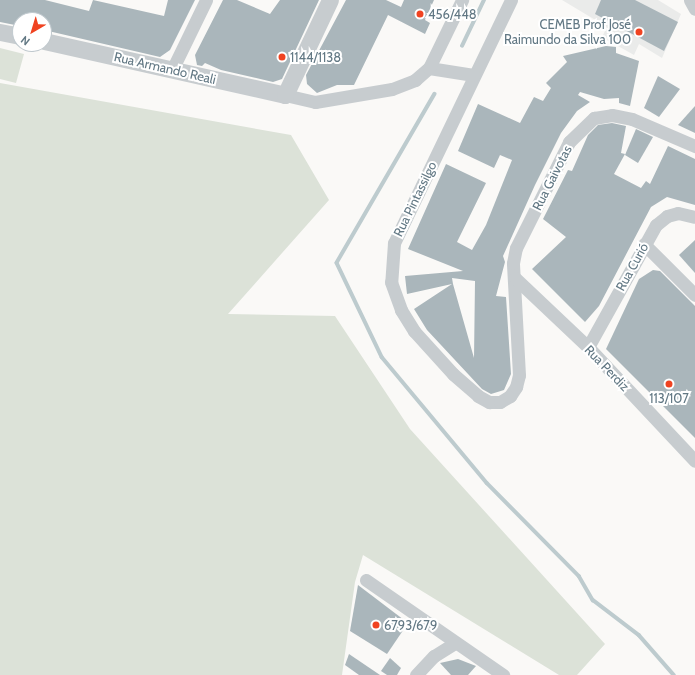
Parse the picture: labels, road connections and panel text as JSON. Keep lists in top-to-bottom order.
{
  "streets": {
    "street": [
      "Rua Armando Reali",
      "Rua Gaivotas",
      "Rua Pintassilgo",
      "Rua Curió",
      "Rua Perdiz"
    ]
  },
  "crossings": [
    ["Rua Gaivotas", "Rua Pintassilgo"],
    ["Rua Gaivotas", "Rua Perdiz"],
    ["Rua Pintassilgo", "Rua Perdiz"],
    ["Rua Curió", "Rua Perdiz"]
  ],
  "places": [
    "456/448",
    "CEMEB Prof José Raimundo da Silva 100",
    "1144/1138",
    "113/107",
    "6793/679"
  ],
  "north": "bottom left"
}
